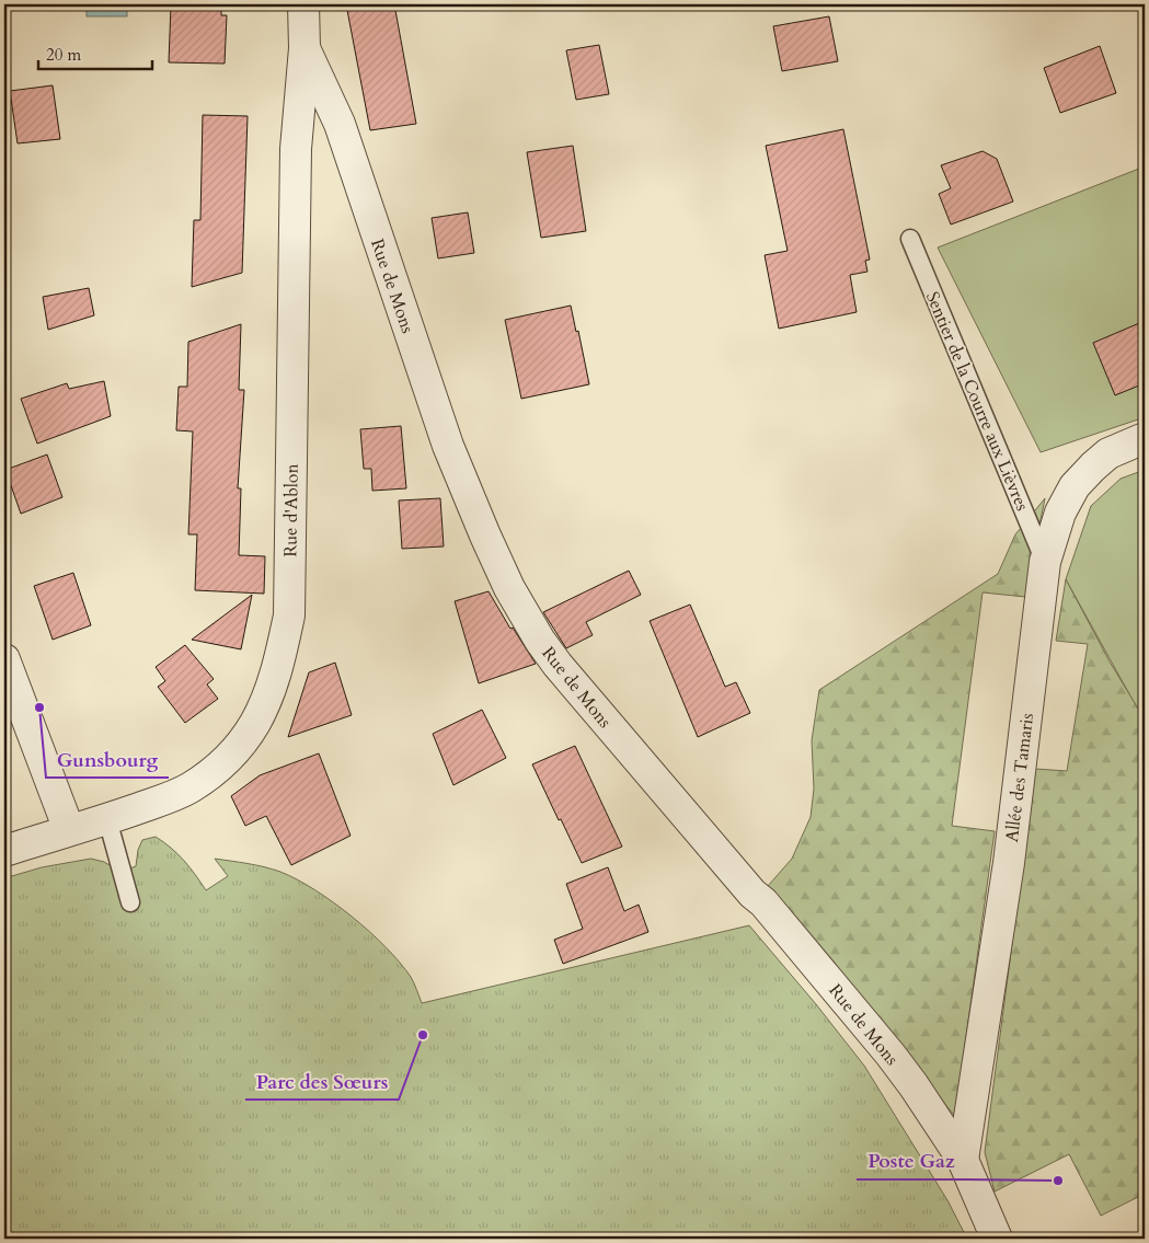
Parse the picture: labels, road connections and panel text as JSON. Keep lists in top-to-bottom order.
{
  "streets": {
    "street": ["Rue de Mons", "Rue d'Ablon", "Allée des Tamaris"],
    "lane": ["Sentier de la Courre aux Lièvres"]
  },
  "crossings": [
    ["Rue de Mons", "Rue d'Ablon"],
    ["Rue de Mons", "Allée des Tamaris"],
    ["Sentier de la Courre aux Lièvres", "Allée des Tamaris"]
  ],
  "places": ["Gunsbourg", "Parc des Sœurs", "Poste Gaz"],
  "scale_bar": "20 m"
}
